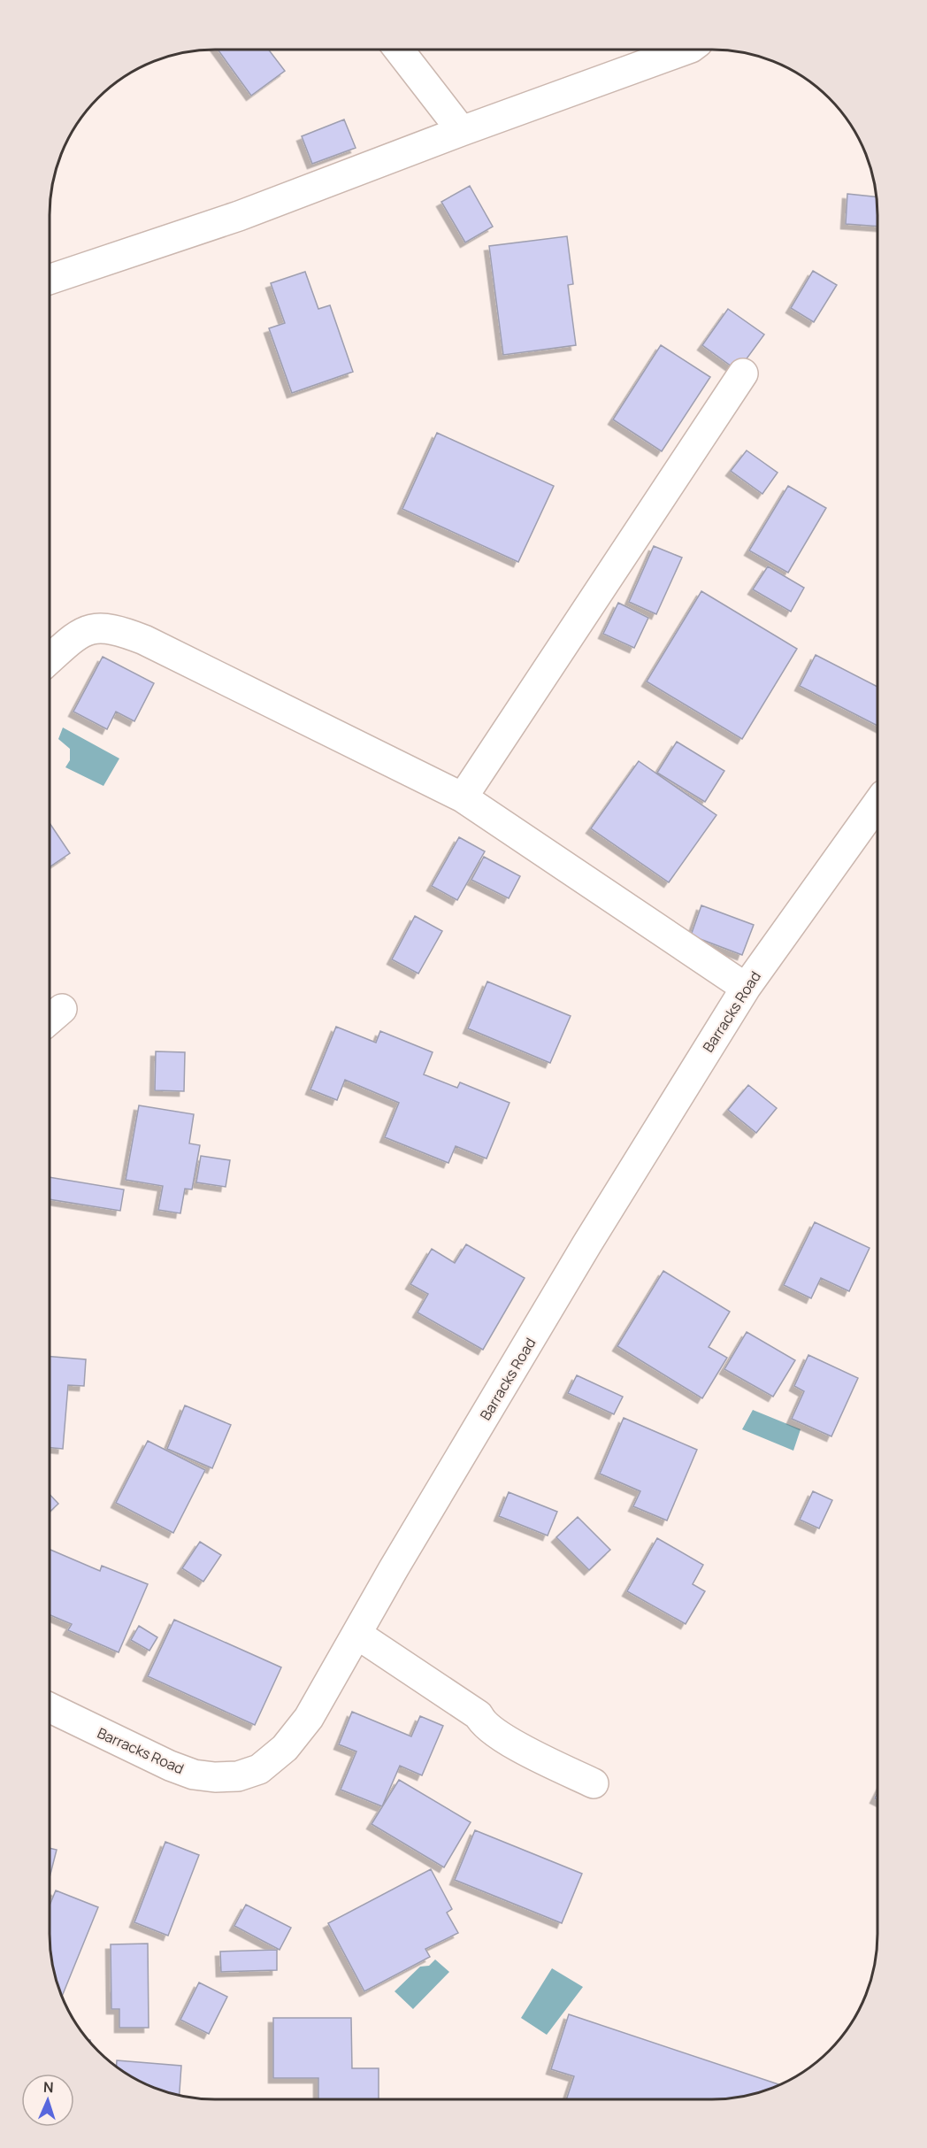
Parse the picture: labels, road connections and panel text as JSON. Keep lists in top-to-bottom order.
{
  "streets": {
    "street": ["Barracks Road"]
  },
  "north": "top"
}
